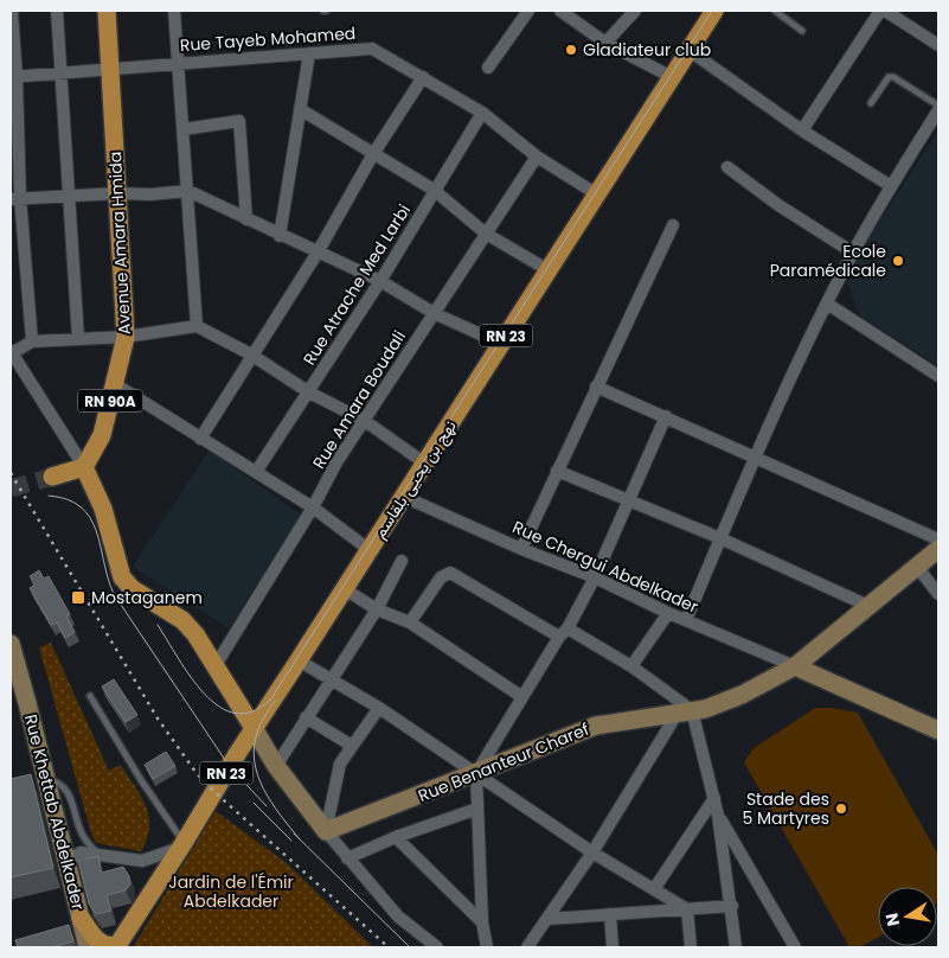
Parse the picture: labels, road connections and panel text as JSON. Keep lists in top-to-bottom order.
{
  "streets": {
    "main road": [
      "Avenue Amara Hmida",
      "RN 23",
      "RN 90A",
      "نهج بن يحيى بلقاسم",
      "Rue Benanteur Charef",
      "Rue Khettab Abdelkader"
    ],
    "street": [
      "Rue Tayeb Mohamed",
      "Rue Atrache Med Larbi",
      "Rue Amara Boudali",
      "Rue Chergui Abdelkader"
    ]
  },
  "crossings": [
    ["Rue Tayeb Mohamed", "Avenue Amara Hmida"],
    ["Rue Tayeb Mohamed", "Rue Atrache Med Larbi"],
    ["Rue Tayeb Mohamed", "Rue Amara Boudali"],
    ["Rue Tayeb Mohamed", "نهج بن يحيى بلقاسم"],
    ["نهج بن يحيى بلقاسم", "Rue Chergui Abdelkader"],
    ["Rue Chergui Abdelkader", "Rue Benanteur Charef"]
  ],
  "parks": ["Jardin de l'Émir Abdelkader"],
  "places": {
    "other": ["Gladiateur club", "Ecole Paramédicale", "Stade des 5 Martyres"],
    "transit": ["Mostaganem"]
  },
  "north": "left"
}
